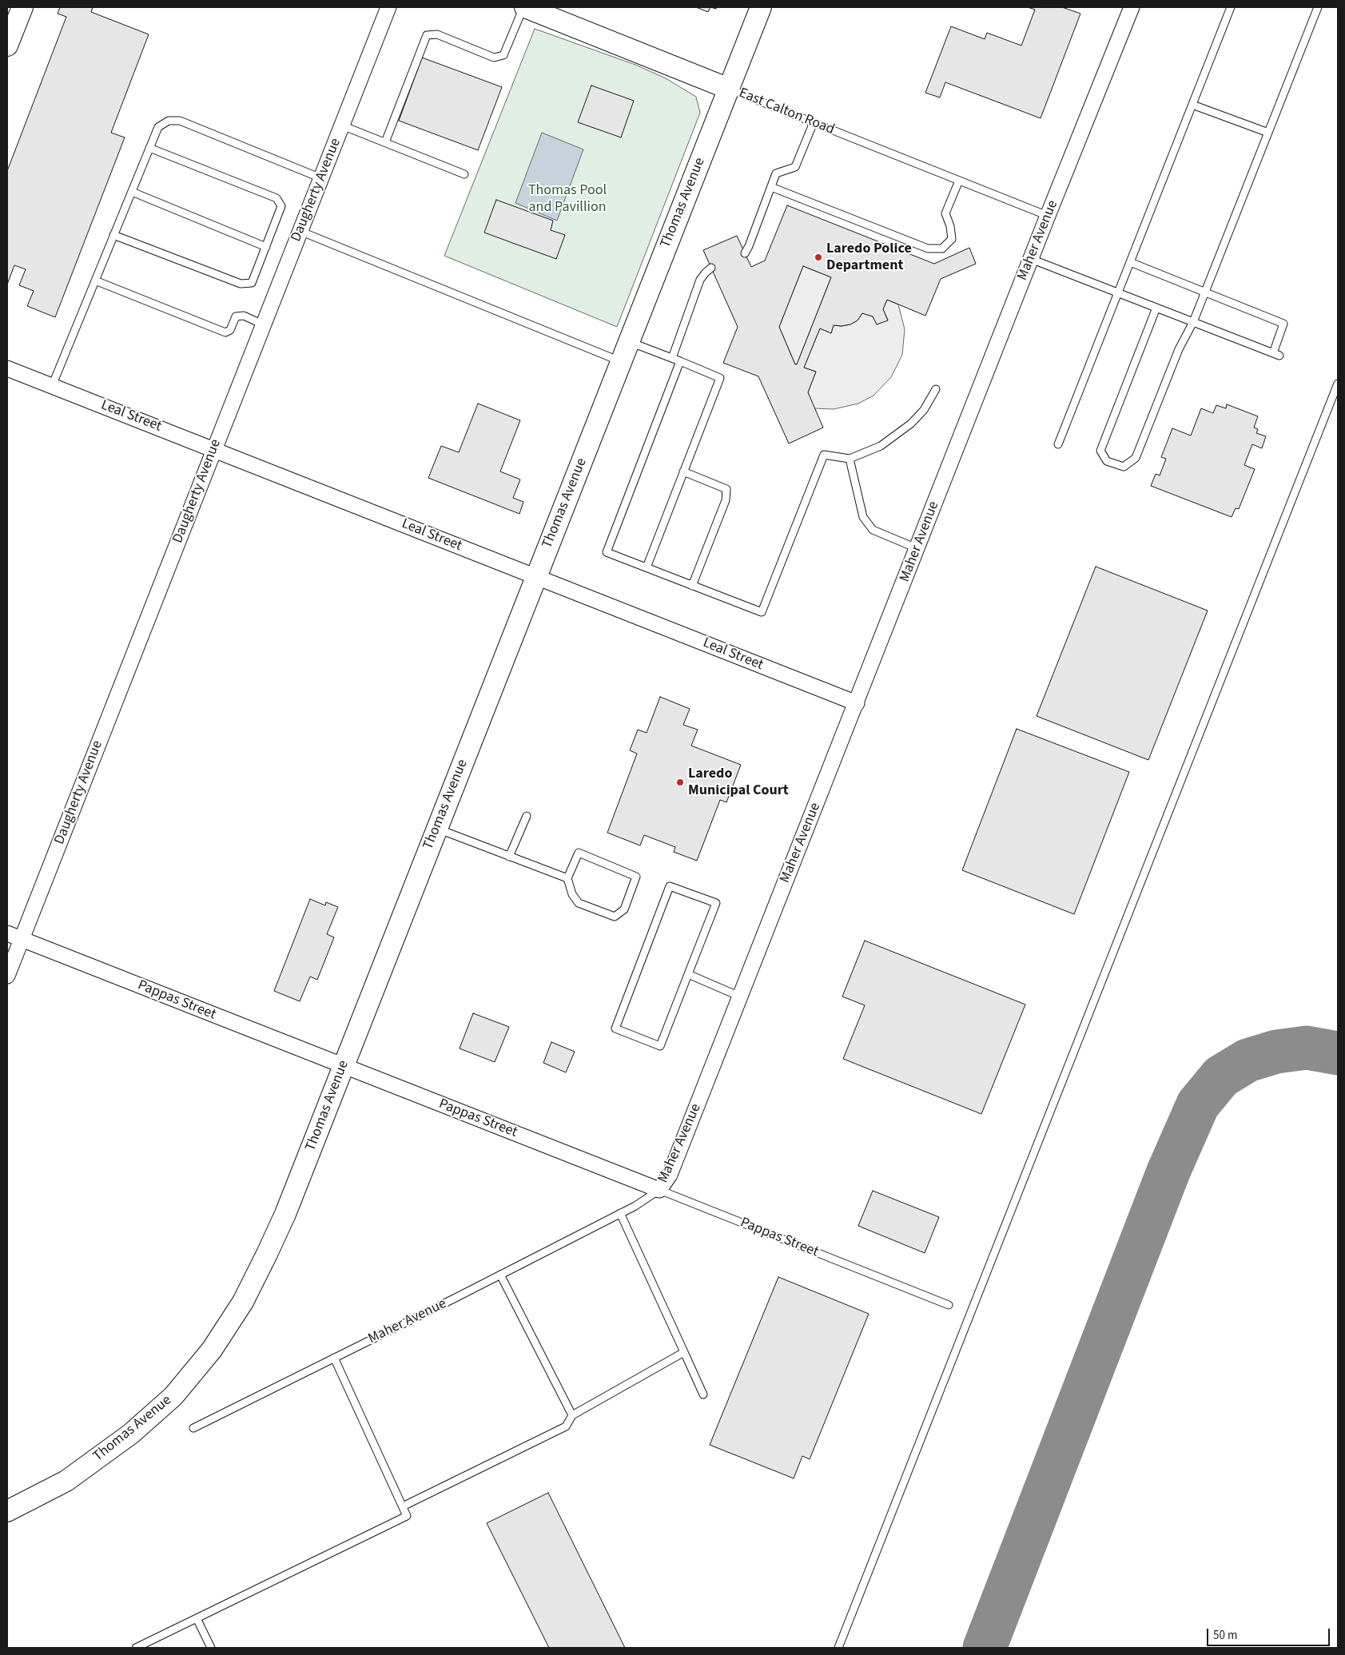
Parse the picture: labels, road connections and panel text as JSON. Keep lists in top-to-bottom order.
{
  "streets": {
    "street": [
      "East Calton Road",
      "Daugherty Avenue",
      "Thomas Avenue",
      "Maher Avenue",
      "Leal Street",
      "Pappas Street"
    ]
  },
  "crossings": [
    ["East Calton Road", "Thomas Avenue"],
    ["East Calton Road", "Maher Avenue"],
    ["Daugherty Avenue", "Leal Street"],
    ["Daugherty Avenue", "Pappas Street"],
    ["Thomas Avenue", "Leal Street"],
    ["Thomas Avenue", "Pappas Street"],
    ["Maher Avenue", "Leal Street"],
    ["Maher Avenue", "Pappas Street"]
  ],
  "parks": ["Thomas Pool and Pavillion"],
  "places": ["Laredo Police Department", "Laredo Municipal Court"],
  "scale_bar": "50 m"
}
